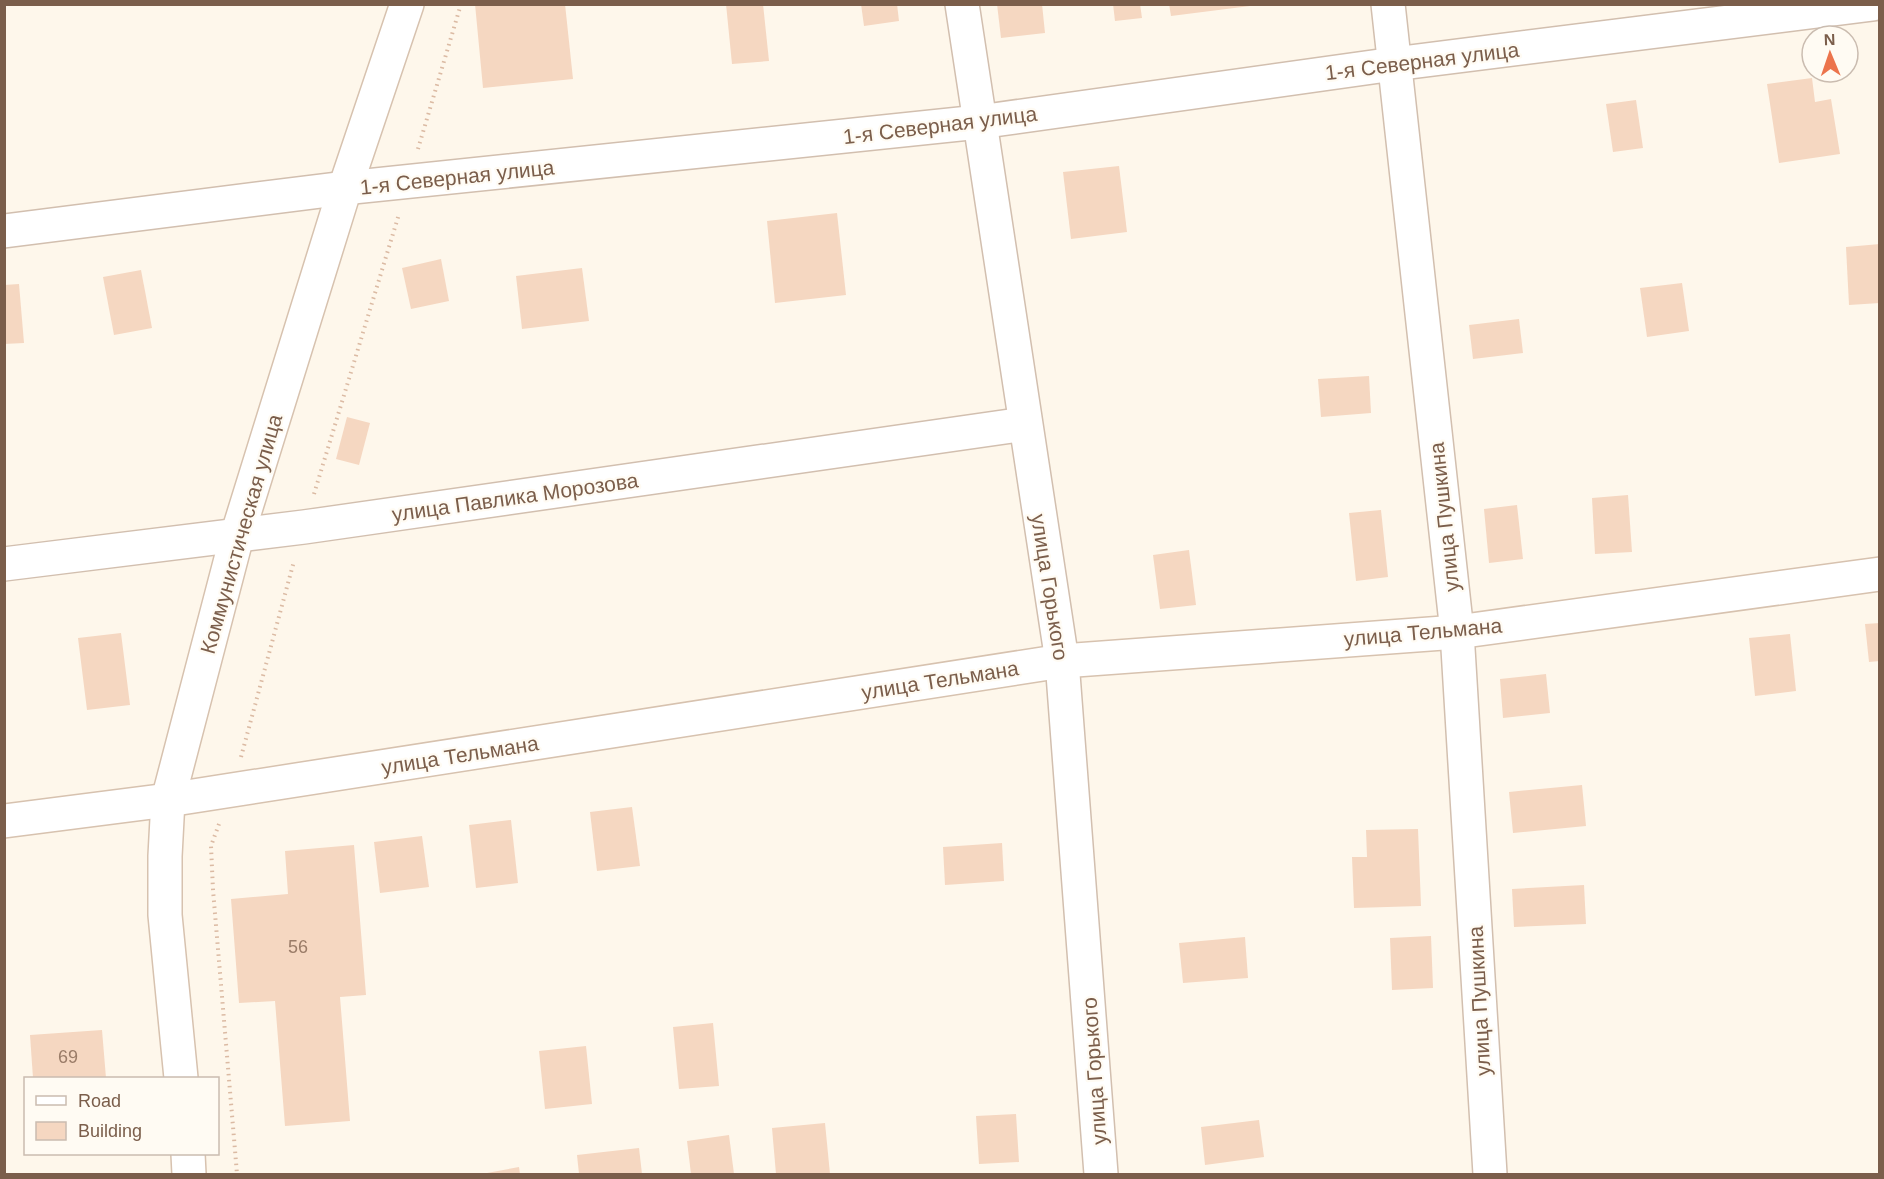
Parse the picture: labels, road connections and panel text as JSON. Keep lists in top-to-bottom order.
{
  "streets": {
    "street": [
      "1-я Северная улица",
      "улица Павлика Морозова",
      "улица Пушкина",
      "Коммунистическая улица",
      "улица Горького",
      "улица Тельмана"
    ]
  },
  "crossings": [
    ["1-я Северная улица", "улица Пушкина"],
    ["1-я Северная улица", "Коммунистическая улица"],
    ["1-я Северная улица", "улица Горького"],
    ["улица Павлика Морозова", "Коммунистическая улица"],
    ["улица Павлика Морозова", "улица Горького"],
    ["улица Пушкина", "улица Тельмана"],
    ["Коммунистическая улица", "улица Тельмана"],
    ["улица Горького", "улица Тельмана"]
  ],
  "house_numbers": ["56", "69"],
  "legend": ["Road", "Building"],
  "north": "top"
}
